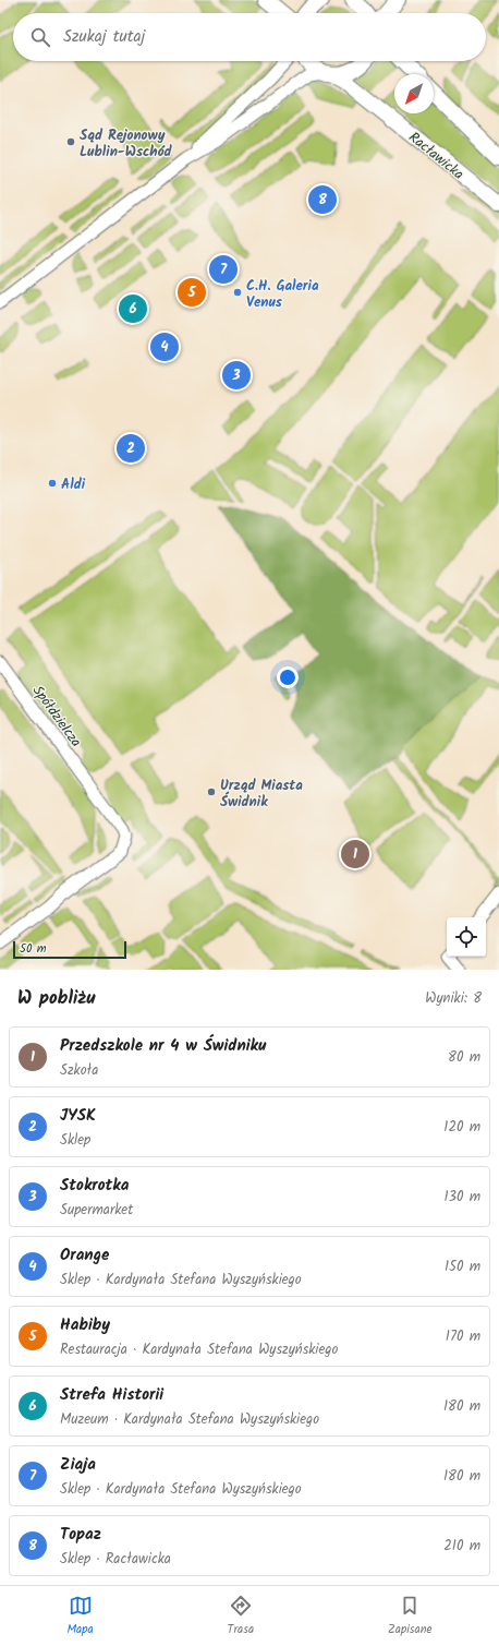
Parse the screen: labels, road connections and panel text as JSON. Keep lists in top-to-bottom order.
{
  "streets": {
    "street": ["Racławicka", "Spółdzielcza"]
  },
  "places": [
    "Sąd Rejonowy Lublin-Wschód",
    "C.H. Galeria Venus",
    "Aldi",
    "Urząd Miasta Świdnik"
  ],
  "scale_bar": "50 m",
  "north": "bottom left",
  "page": {
    "search": "Szukaj tutaj",
    "pins": [
      "8",
      "7",
      "5",
      "6",
      "4",
      "3",
      "2",
      "1"
    ],
    "scale": "50 m",
    "heading": ["W pobliżu", "Wyniki: 8"],
    "list": [
      {
        "mark": "1",
        "name": "Przedszkole nr 4 w Świdniku",
        "note": "Szkoła",
        "value": "80 m"
      },
      {
        "mark": "2",
        "name": "JYSK",
        "note": "Sklep",
        "value": "120 m"
      },
      {
        "mark": "3",
        "name": "Stokrotka",
        "note": "Supermarket",
        "value": "130 m"
      },
      {
        "mark": "4",
        "name": "Orange",
        "note": "Sklep · Kardynała Stefana Wyszyńskiego",
        "value": "150 m"
      },
      {
        "mark": "5",
        "name": "Habiby",
        "note": "Restauracja · Kardynała Stefana Wyszyńskiego",
        "value": "170 m"
      },
      {
        "mark": "6",
        "name": "Strefa Historii",
        "note": "Muzeum · Kardynała Stefana Wyszyńskiego",
        "value": "180 m"
      },
      {
        "mark": "7",
        "name": "Ziaja",
        "note": "Sklep · Kardynała Stefana Wyszyńskiego",
        "value": "180 m"
      },
      {
        "mark": "8",
        "name": "Topaz",
        "note": "Sklep · Racławicka",
        "value": "210 m"
      }
    ],
    "nav": ["Mapa", "Trasa", "Zapisane"]
  }
}
